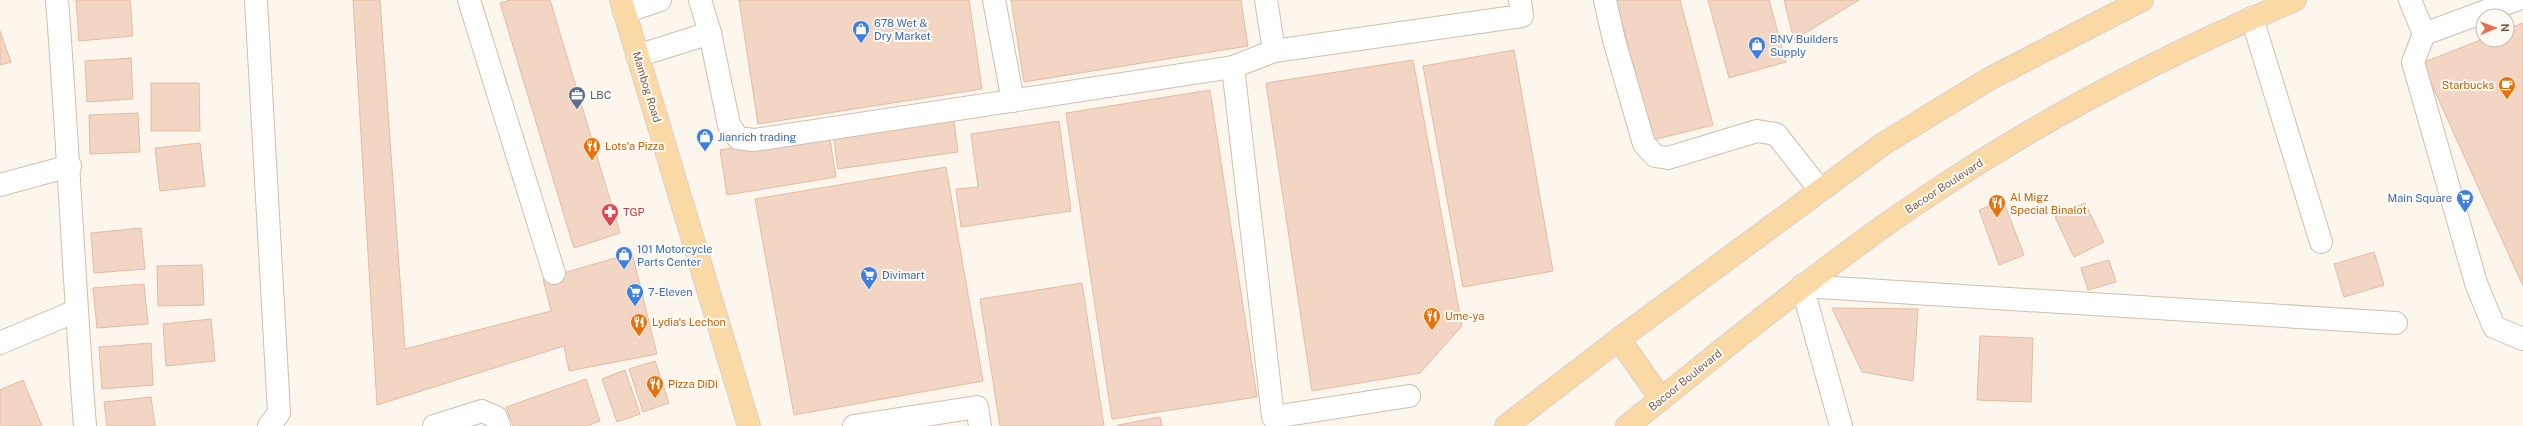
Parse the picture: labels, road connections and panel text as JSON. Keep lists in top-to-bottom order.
{
  "streets": {
    "main road": ["Mambog Road", "Bacoor Boulevard"]
  },
  "places": {
    "shop": [
      "678 Wet & Dry Market",
      "BNV Builders Supply",
      "Jianrich trading",
      "101 Motorcycle Parts Center"
    ],
    "cafe": ["Starbucks"],
    "office": ["LBC"],
    "restaurant": [
      "Lots'a Pizza",
      "Al Migz Special Binalot",
      "Ume-ya",
      "Lydia's Lechon",
      "Pizza DiDi"
    ],
    "supermarket": ["Main Square", "Divimart", "7-Eleven"],
    "pharmacy": ["TGP"]
  },
  "north": "right"
}
